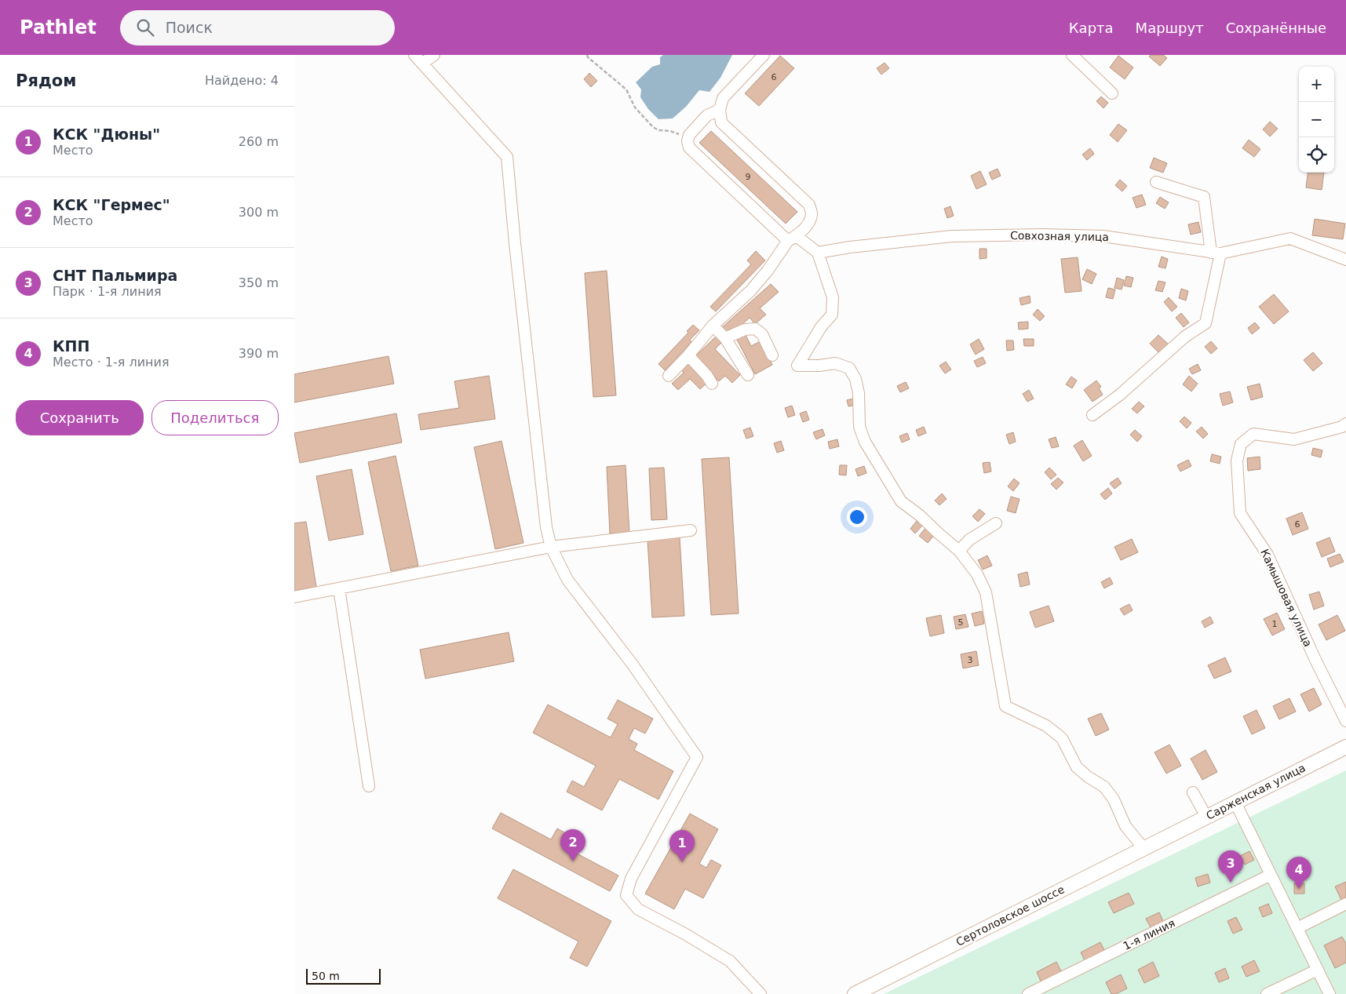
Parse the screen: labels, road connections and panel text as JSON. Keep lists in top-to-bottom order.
{
  "streets": {
    "main road": ["Сарженская улица", "Сертоловское шоссе"],
    "street": ["Совхозная улица", "Камышовая улица", "1-я линия"]
  },
  "crossings": [
    ["Сарженская улица", "Сертоловское шоссе"]
  ],
  "house_numbers": [
    "6",
    "9",
    "6",
    "5",
    "1",
    "3"
  ],
  "scale_bar": "50 m",
  "page": {
    "header": "Pathlet",
    "search": "Поиск",
    "nav": ["Карта", "Маршрут", "Сохранённые"],
    "heading": ["Рядом", "Найдено: 4"],
    "map_buttons": ["+", "−"],
    "list": [
      {
        "mark": "1",
        "name": "КСК \"Дюны\"",
        "note": "Место",
        "value": "260 m"
      },
      {
        "mark": "2",
        "name": "КСК \"Гермес\"",
        "note": "Место",
        "value": "300 m"
      },
      {
        "mark": "3",
        "name": "СНТ Пальмира",
        "note": "Парк · 1-я линия",
        "value": "350 m"
      },
      {
        "mark": "4",
        "name": "КПП",
        "note": "Место · 1-я линия",
        "value": "390 m"
      }
    ],
    "buttons": ["Сохранить", "Поделиться"],
    "pins": [
      "2",
      "1",
      "3",
      "4"
    ],
    "scale": "50 m"
  }
}
